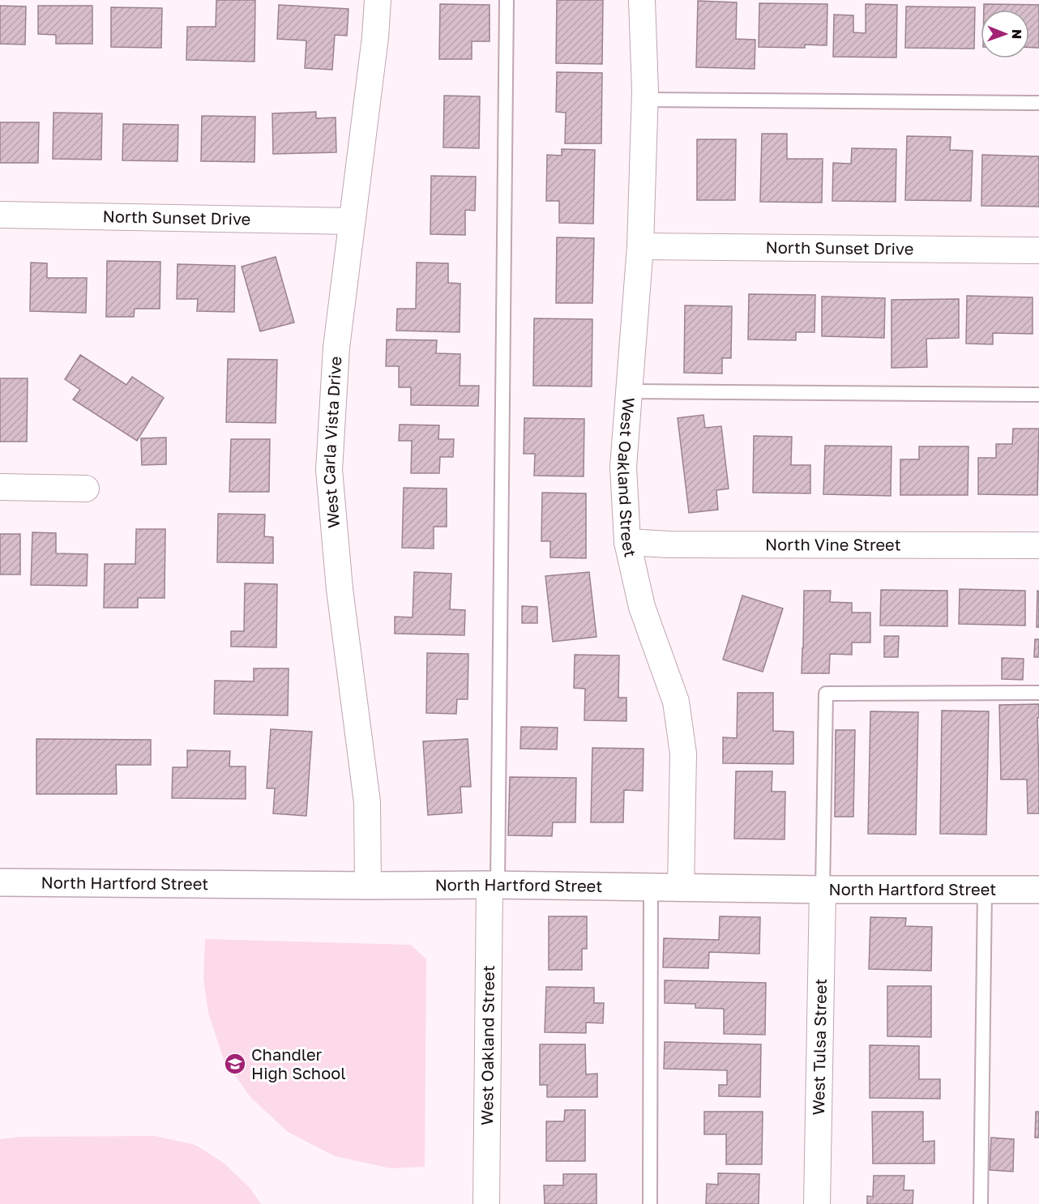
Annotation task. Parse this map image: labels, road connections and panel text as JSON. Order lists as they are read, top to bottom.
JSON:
{
  "streets": {
    "street": [
      "North Sunset Drive",
      "West Carla Vista Drive",
      "West Oakland Street",
      "North Vine Street",
      "North Hartford Street",
      "West Tulsa Street"
    ]
  },
  "crossings": [
    ["North Sunset Drive", "West Carla Vista Drive"],
    ["North Sunset Drive", "West Oakland Street"],
    ["West Carla Vista Drive", "North Hartford Street"],
    ["West Oakland Street", "North Vine Street"],
    ["West Oakland Street", "North Hartford Street"],
    ["North Hartford Street", "West Tulsa Street"]
  ],
  "places": {
    "school or university": ["Chandler High School"]
  },
  "north": "right"
}
